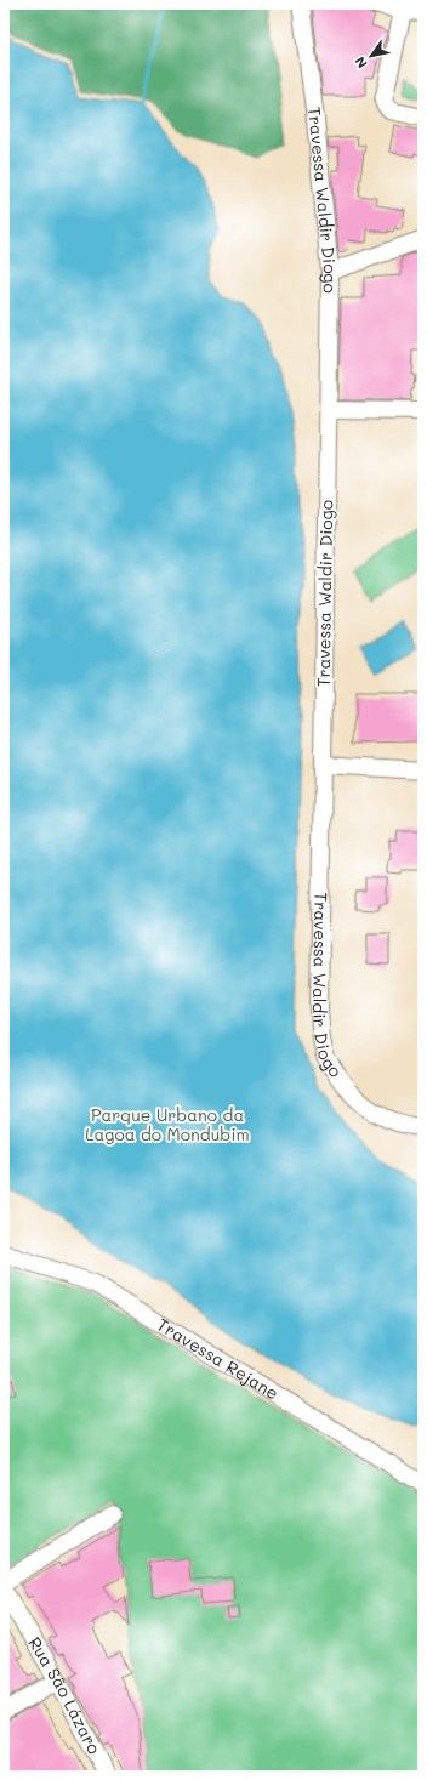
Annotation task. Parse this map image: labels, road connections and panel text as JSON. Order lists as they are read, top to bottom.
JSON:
{
  "streets": {
    "street": ["Travessa Waldir Diogo", "Travessa Rejane", "Rua São Lázaro"]
  },
  "parks": ["Parque Urbano da Lagoa do Mondubim"],
  "north": "bottom left"
}
